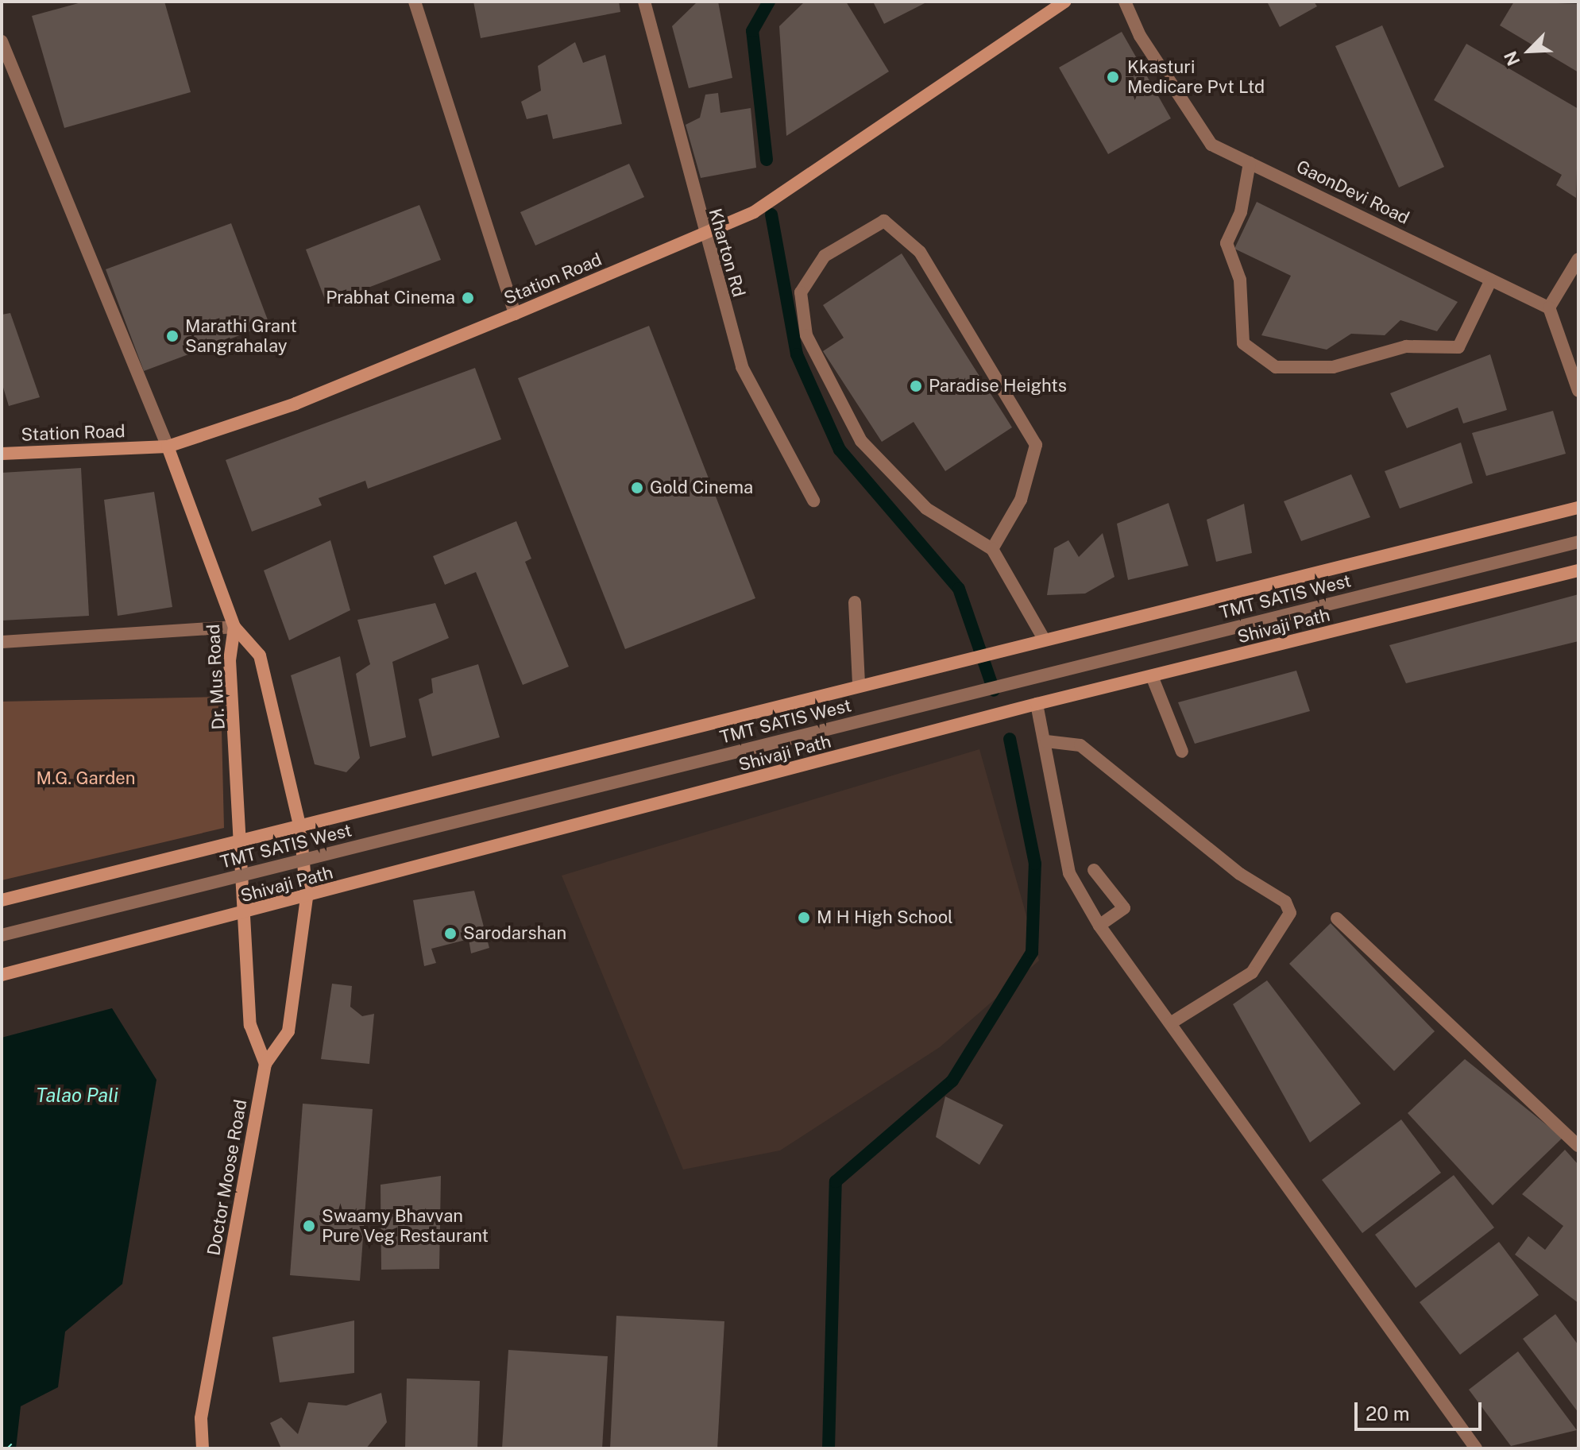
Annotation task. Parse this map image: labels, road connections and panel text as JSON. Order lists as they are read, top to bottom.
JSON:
{
  "streets": {
    "main road": [
      "Station Road",
      "Shivaji Path",
      "Dr. Mus Road",
      "Doctor Moose Road"
    ],
    "street": ["GaonDevi Road", "Kharton Rd", "TMT SATIS West"]
  },
  "crossings": [
    ["Kharton Rd", "Station Road"],
    ["Station Road", "Dr. Mus Road"],
    ["Shivaji Path", "Dr. Mus Road"]
  ],
  "water": ["Talao Pali"],
  "parks": ["M.G. Garden"],
  "places": [
    "Kkasturi Medicare Pvt Ltd",
    "Prabhat Cinema",
    "Marathi Grant Sangrahalay",
    "Paradise Heights",
    "Gold Cinema",
    "M H High School",
    "Sarodarshan",
    "Swaamy Bhavvan Pure Veg Restaurant"
  ],
  "scale_bar": "20 m",
  "north": "bottom left"
}
